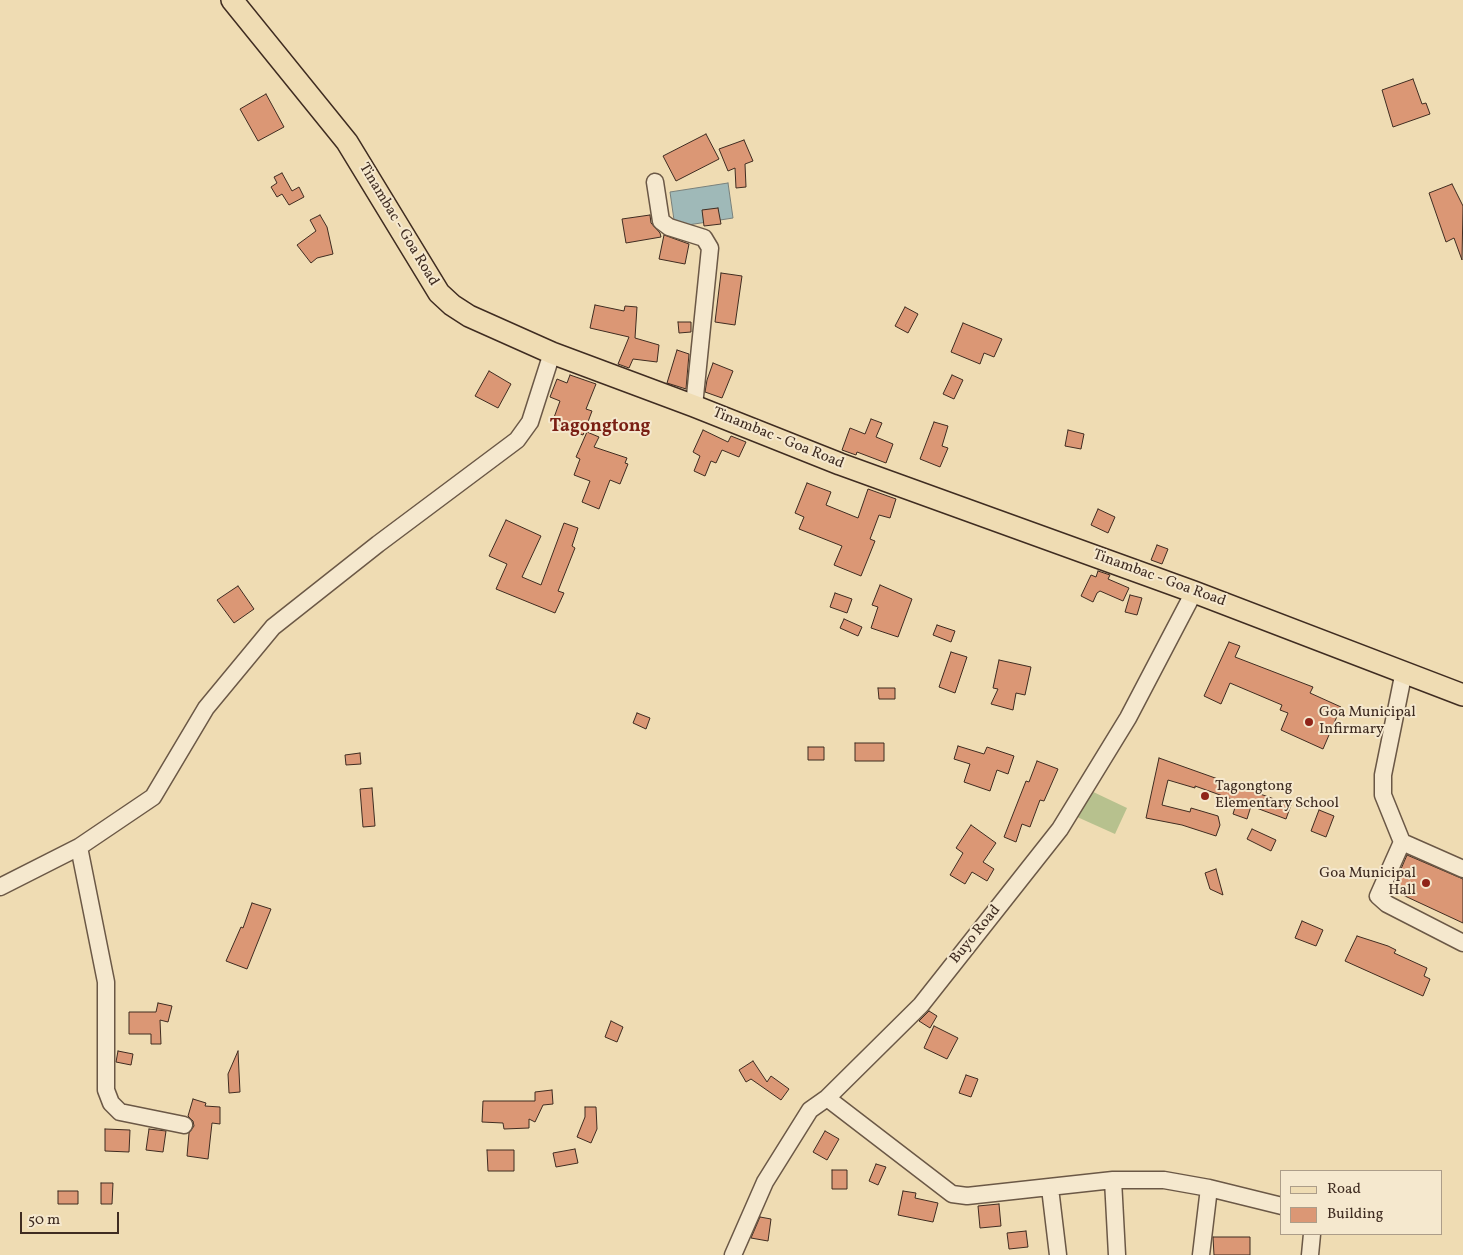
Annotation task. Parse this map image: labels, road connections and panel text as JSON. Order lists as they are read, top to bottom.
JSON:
{
  "streets": {
    "main road": ["Tinambac - Goa Road"],
    "street": ["Buyo Road"]
  },
  "crossings": [
    ["Tinambac - Goa Road", "Buyo Road"]
  ],
  "districts": ["Tagongtong"],
  "places": ["Goa Municipal Infirmary", "Tagongtong Elementary School", "Goa Municipal Hall"],
  "legend": ["Road", "Building"],
  "scale_bar": "50 m"
}
